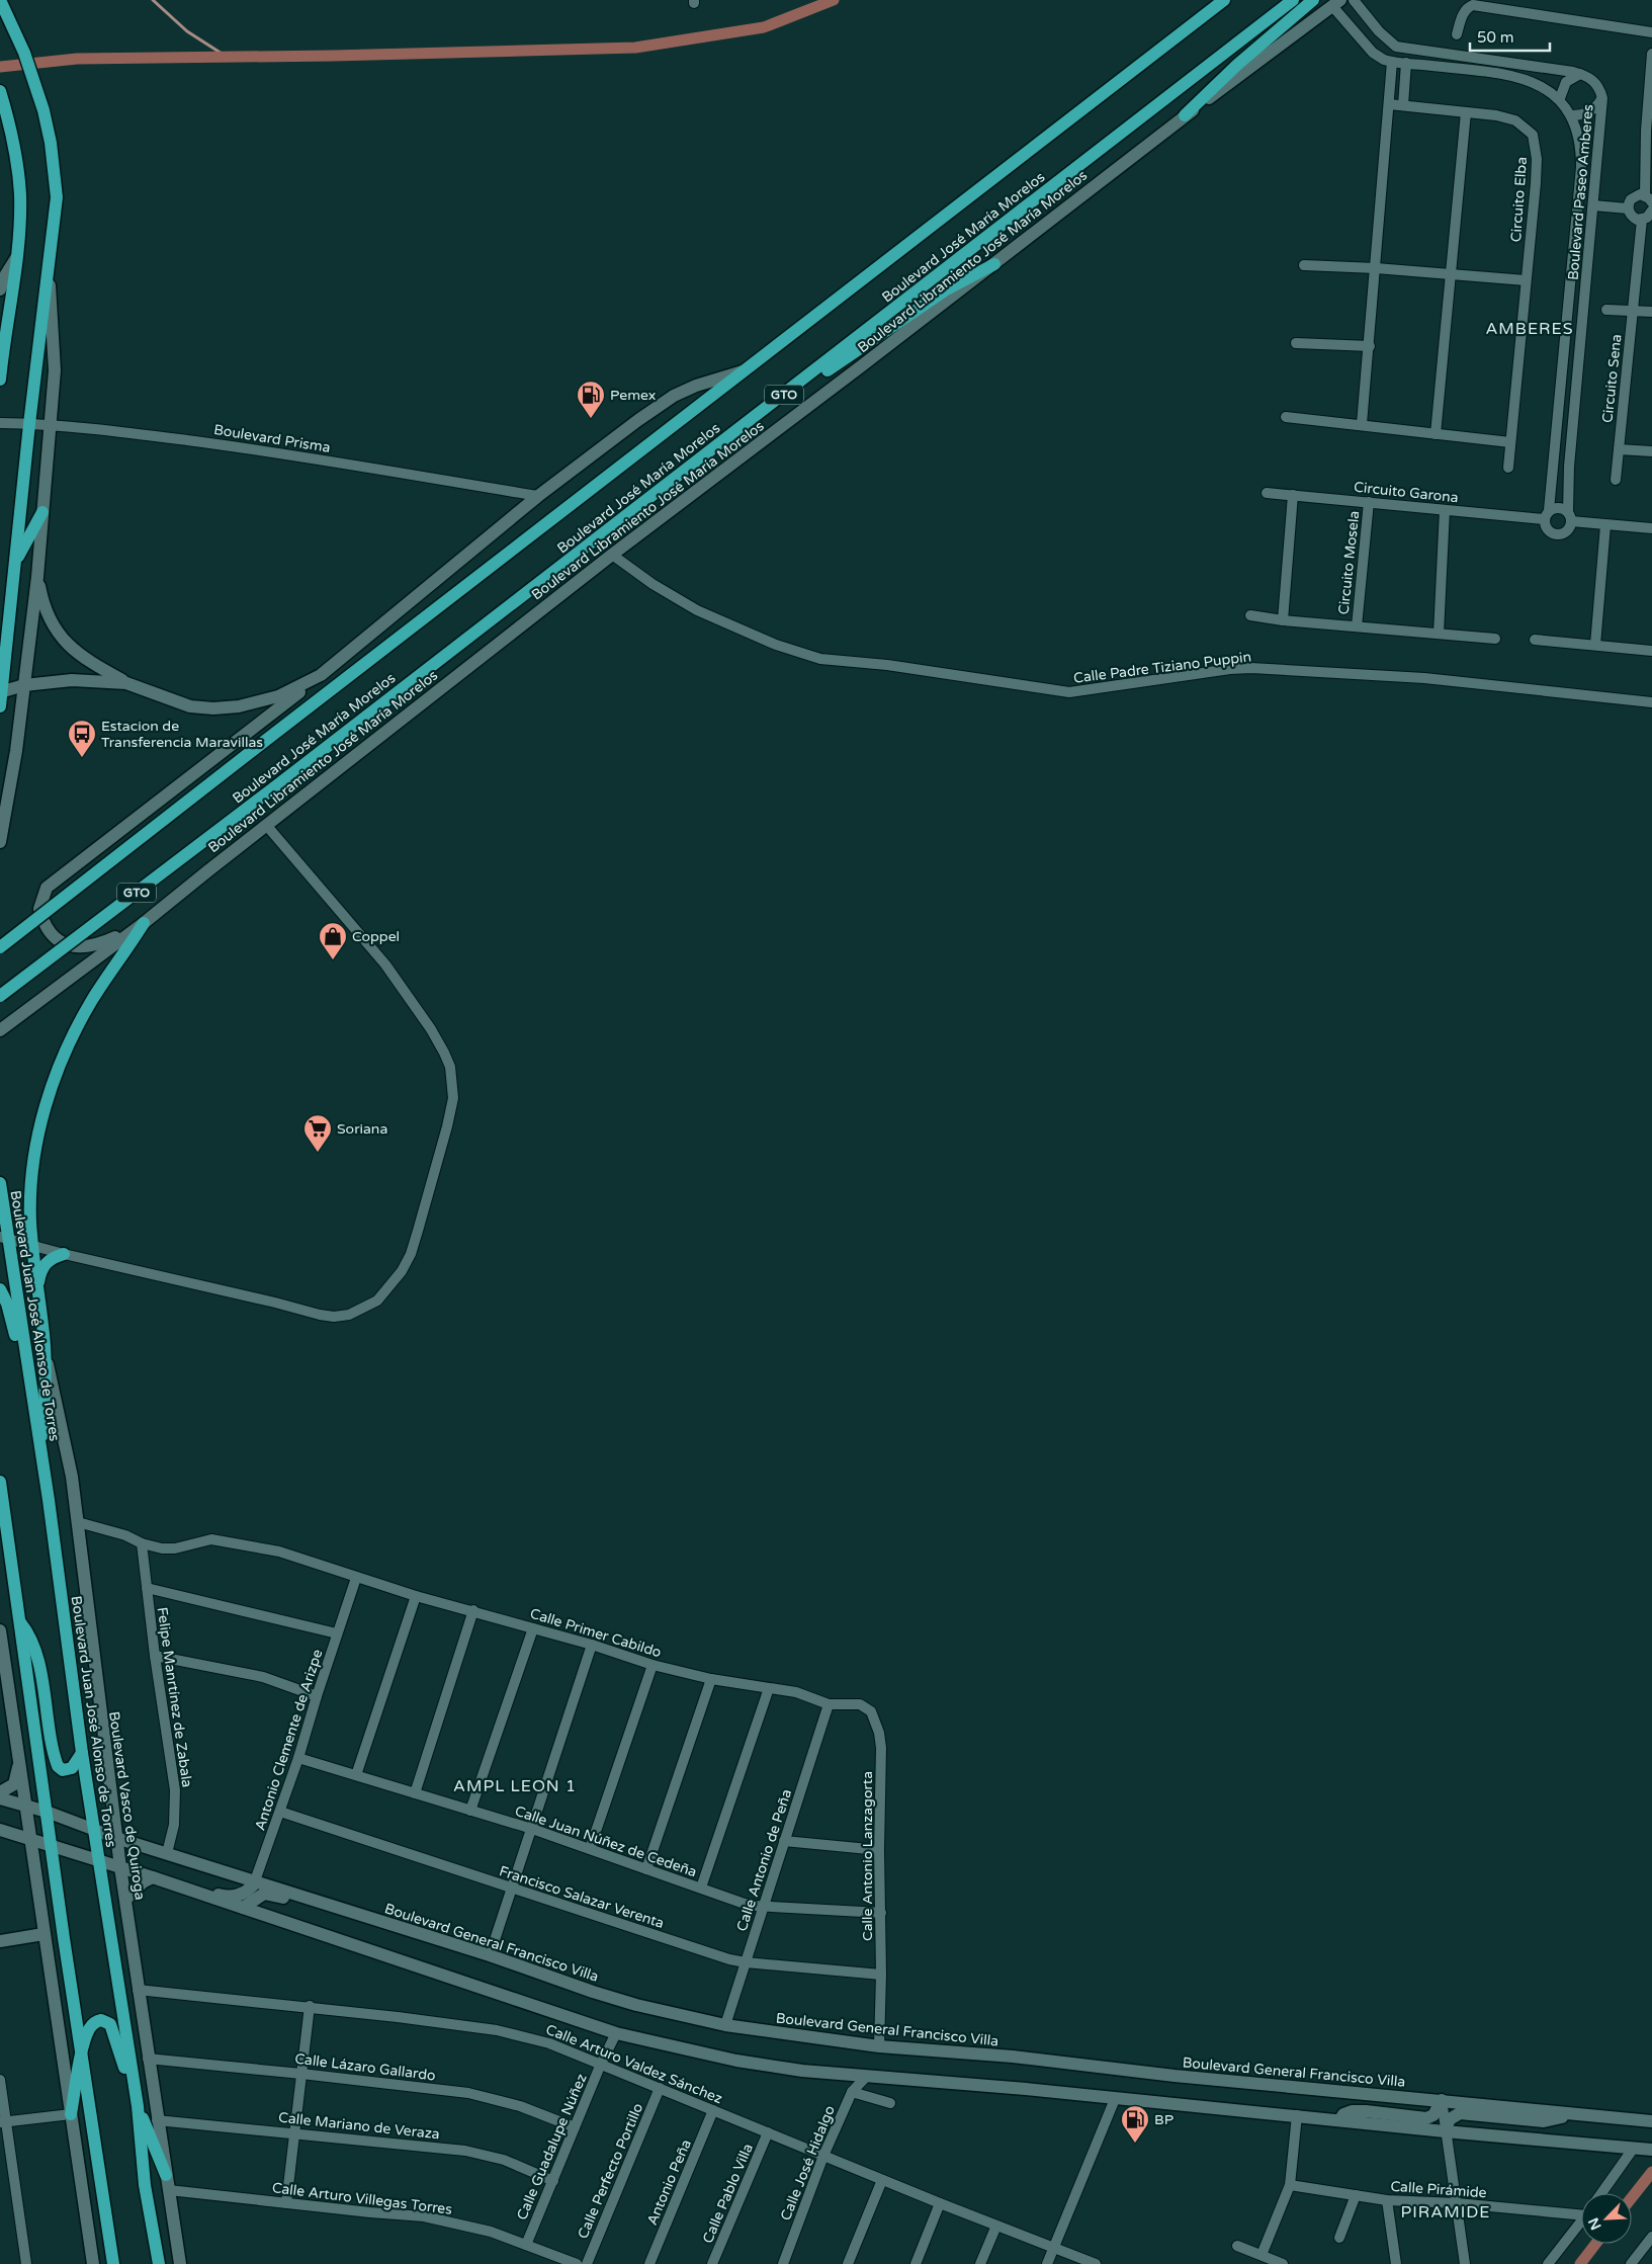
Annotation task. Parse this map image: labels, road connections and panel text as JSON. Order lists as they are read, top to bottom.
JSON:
{
  "streets": {
    "main road": ["Boulevard José María Morelos", "GTO", "Boulevard Juan José Alonso de Torres"],
    "street": [
      "Boulevard Paseo Amberes",
      "Circuito Elba",
      "Boulevard Libramiento José María Morelos",
      "Circuito Sena",
      "Boulevard Prisma",
      "Circuito Garona",
      "Circuito Mosela",
      "Calle Padre Tiziano Puppin",
      "Calle Primer Cabildo",
      "Felipe Manrtínez de Zabala",
      "Antonio Clemente de Arizpe",
      "Boulevard Vasco de Quiroga",
      "Calle Juan Núñez de Cedeña",
      "Calle Antonio Lanzagorta",
      "Calle Antonio de Peña",
      "Francisco Salazar Verenta",
      "Boulevard General Francisco Villa",
      "Calle Arturo Valdez Sánchez",
      "Calle Lázaro Gallardo",
      "Calle Mariano de Veraza",
      "Calle Guadalupe Núñez",
      "Calle José Hidalgo",
      "Calle Perfecto Portillo",
      "Antonio Peña",
      "Calle Pirámide",
      "Calle Pablo Villa",
      "Calle Arturo Villegas Torres"
    ]
  },
  "crossings": [
    ["Boulevard Paseo Amberes", "Boulevard Libramiento José María Morelos"],
    ["Boulevard Paseo Amberes", "Circuito Garona"],
    ["Boulevard Libramiento José María Morelos", "Calle Padre Tiziano Puppin"],
    ["Circuito Garona", "Circuito Mosela"],
    ["Boulevard Juan José Alonso de Torres", "Boulevard General Francisco Villa"],
    ["Calle Primer Cabildo", "Felipe Manrtínez de Zabala"],
    ["Calle Primer Cabildo", "Antonio Clemente de Arizpe"],
    ["Calle Primer Cabildo", "Boulevard Vasco de Quiroga"],
    ["Calle Primer Cabildo", "Calle Antonio Lanzagorta"],
    ["Calle Primer Cabildo", "Calle Antonio de Peña"],
    ["Felipe Manrtínez de Zabala", "Boulevard General Francisco Villa"],
    ["Antonio Clemente de Arizpe", "Calle Juan Núñez de Cedeña"],
    ["Antonio Clemente de Arizpe", "Francisco Salazar Verenta"],
    ["Antonio Clemente de Arizpe", "Boulevard General Francisco Villa"],
    ["Boulevard Vasco de Quiroga", "Boulevard General Francisco Villa"],
    ["Boulevard Vasco de Quiroga", "Calle Arturo Valdez Sánchez"],
    ["Boulevard Vasco de Quiroga", "Calle Lázaro Gallardo"],
    ["Boulevard Vasco de Quiroga", "Calle Mariano de Veraza"],
    ["Boulevard Vasco de Quiroga", "Calle Arturo Villegas Torres"],
    ["Calle Juan Núñez de Cedeña", "Calle Antonio Lanzagorta"],
    ["Calle Juan Núñez de Cedeña", "Calle Antonio de Peña"],
    ["Calle Antonio Lanzagorta", "Calle Antonio de Peña"],
    ["Calle Antonio Lanzagorta", "Francisco Salazar Verenta"],
    ["Calle Antonio Lanzagorta", "Boulevard General Francisco Villa"],
    ["Calle Antonio de Peña", "Francisco Salazar Verenta"],
    ["Calle Antonio de Peña", "Boulevard General Francisco Villa"],
    ["Calle Arturo Valdez Sánchez", "Calle Guadalupe Núñez"],
    ["Calle Arturo Valdez Sánchez", "Calle José Hidalgo"],
    ["Calle Arturo Valdez Sánchez", "Calle Perfecto Portillo"],
    ["Calle Arturo Valdez Sánchez", "Antonio Peña"],
    ["Calle Arturo Valdez Sánchez", "Calle Pablo Villa"],
    ["Calle Lázaro Gallardo", "Calle Guadalupe Núñez"],
    ["Calle Mariano de Veraza", "Calle Guadalupe Núñez"],
    ["Calle Guadalupe Núñez", "Calle Arturo Villegas Torres"]
  ],
  "districts": ["AMBERES", "AMPL LEON 1", "PIRAMIDE"],
  "places": {
    "fuel station": ["Pemex", "BP"],
    "bus stop": ["Estacion de Transferencia Maravillas"],
    "shop": ["Coppel"],
    "supermarket": ["Soriana"]
  },
  "scale_bar": "50 m",
  "north": "bottom left"
}
